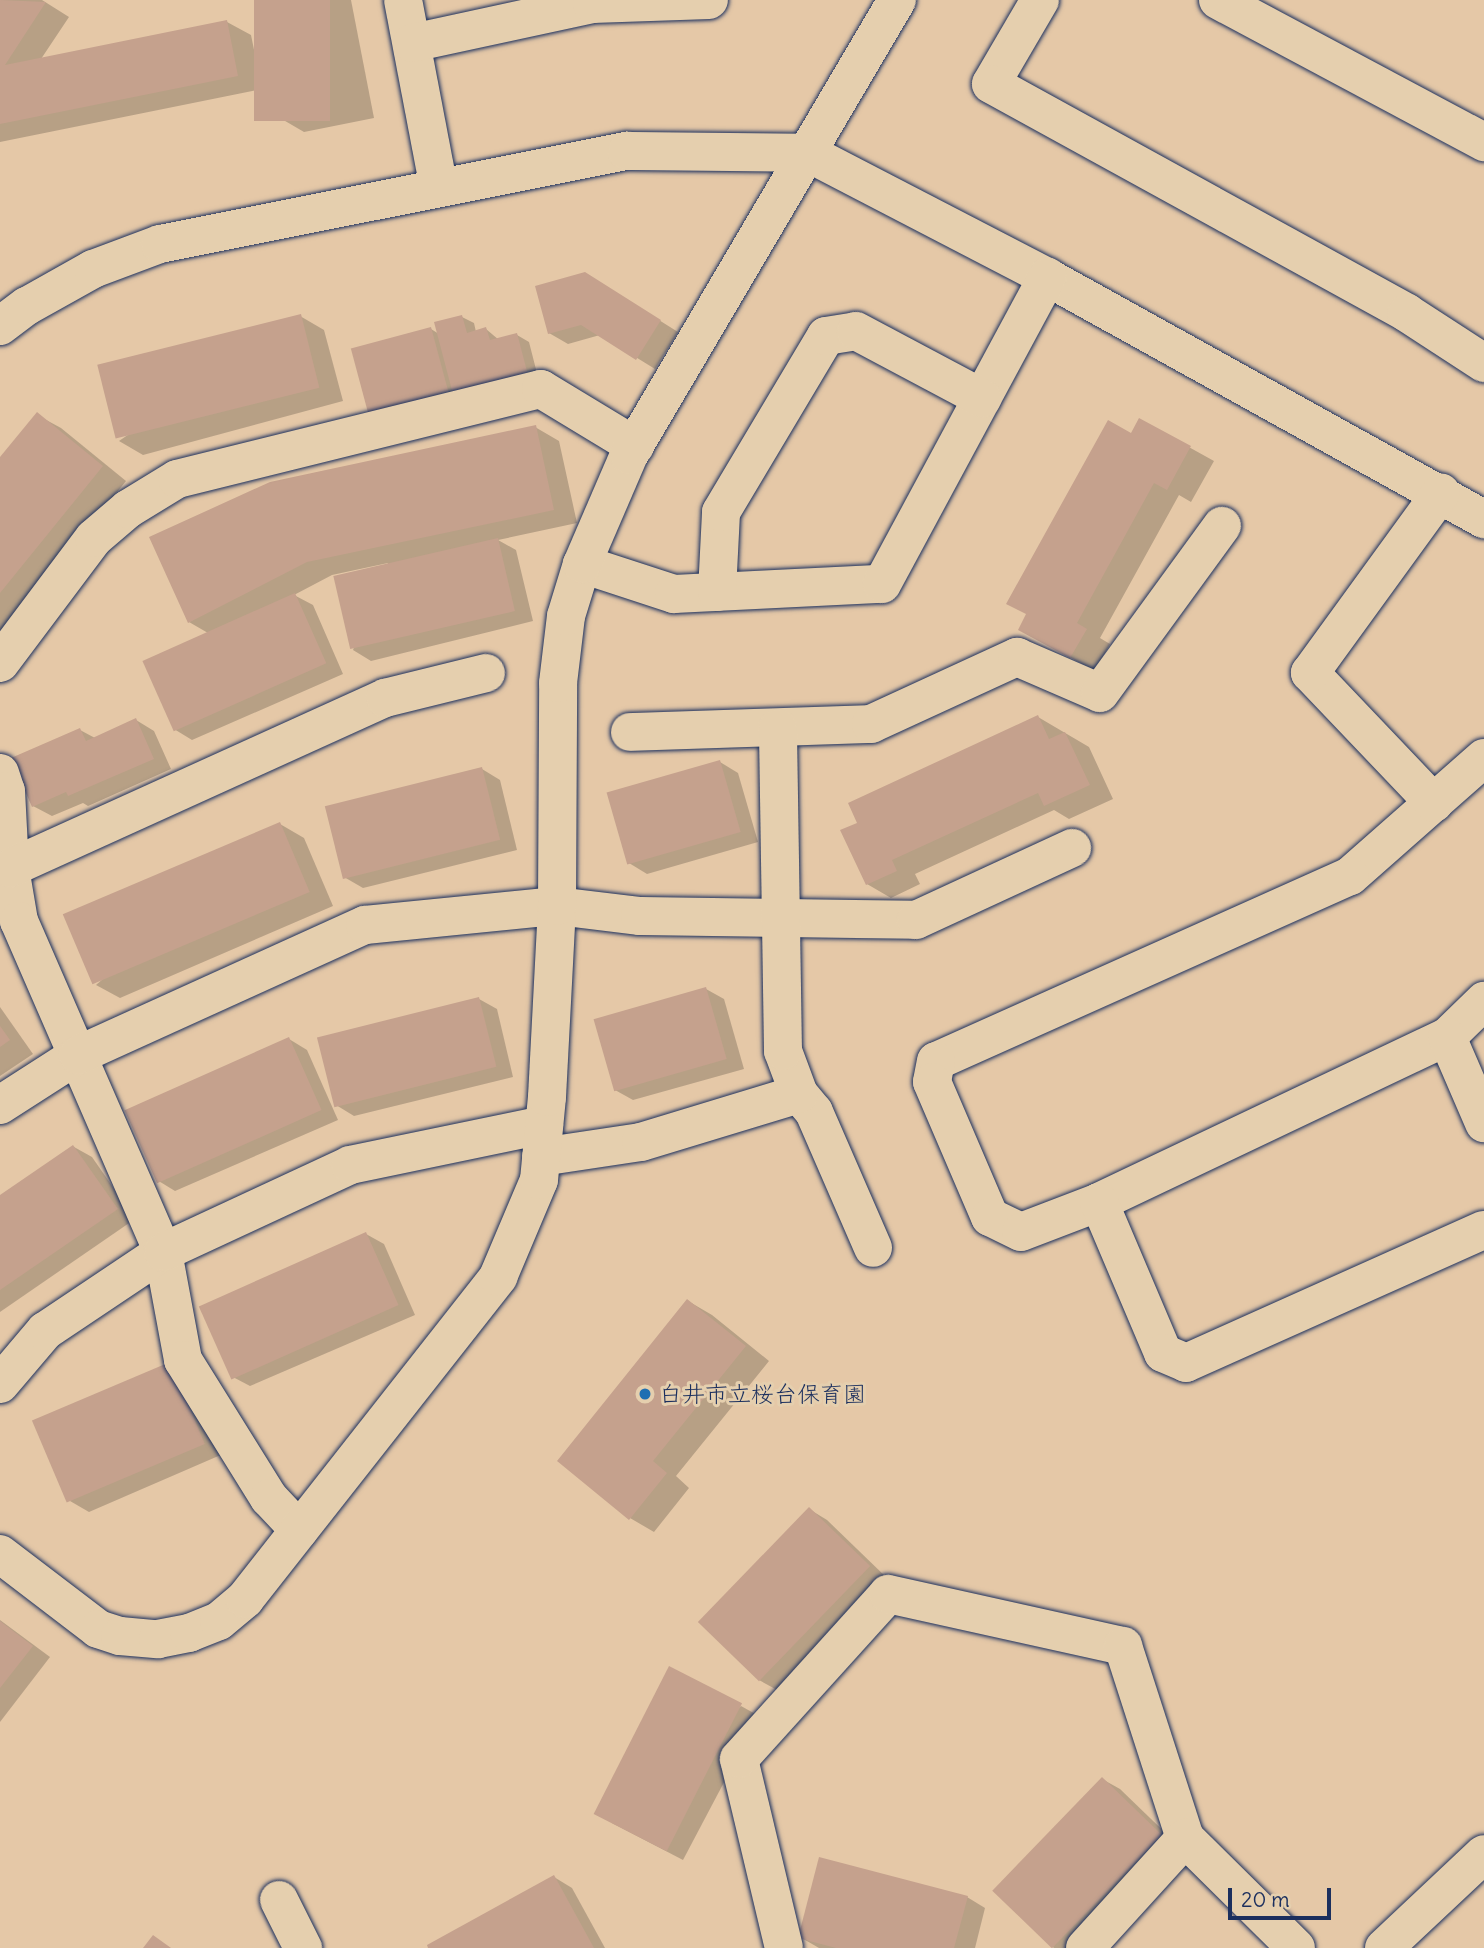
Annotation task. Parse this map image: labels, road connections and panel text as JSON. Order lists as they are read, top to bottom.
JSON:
{
  "places": ["白井市立桜台保育園"],
  "scale_bar": "20 m"
}
